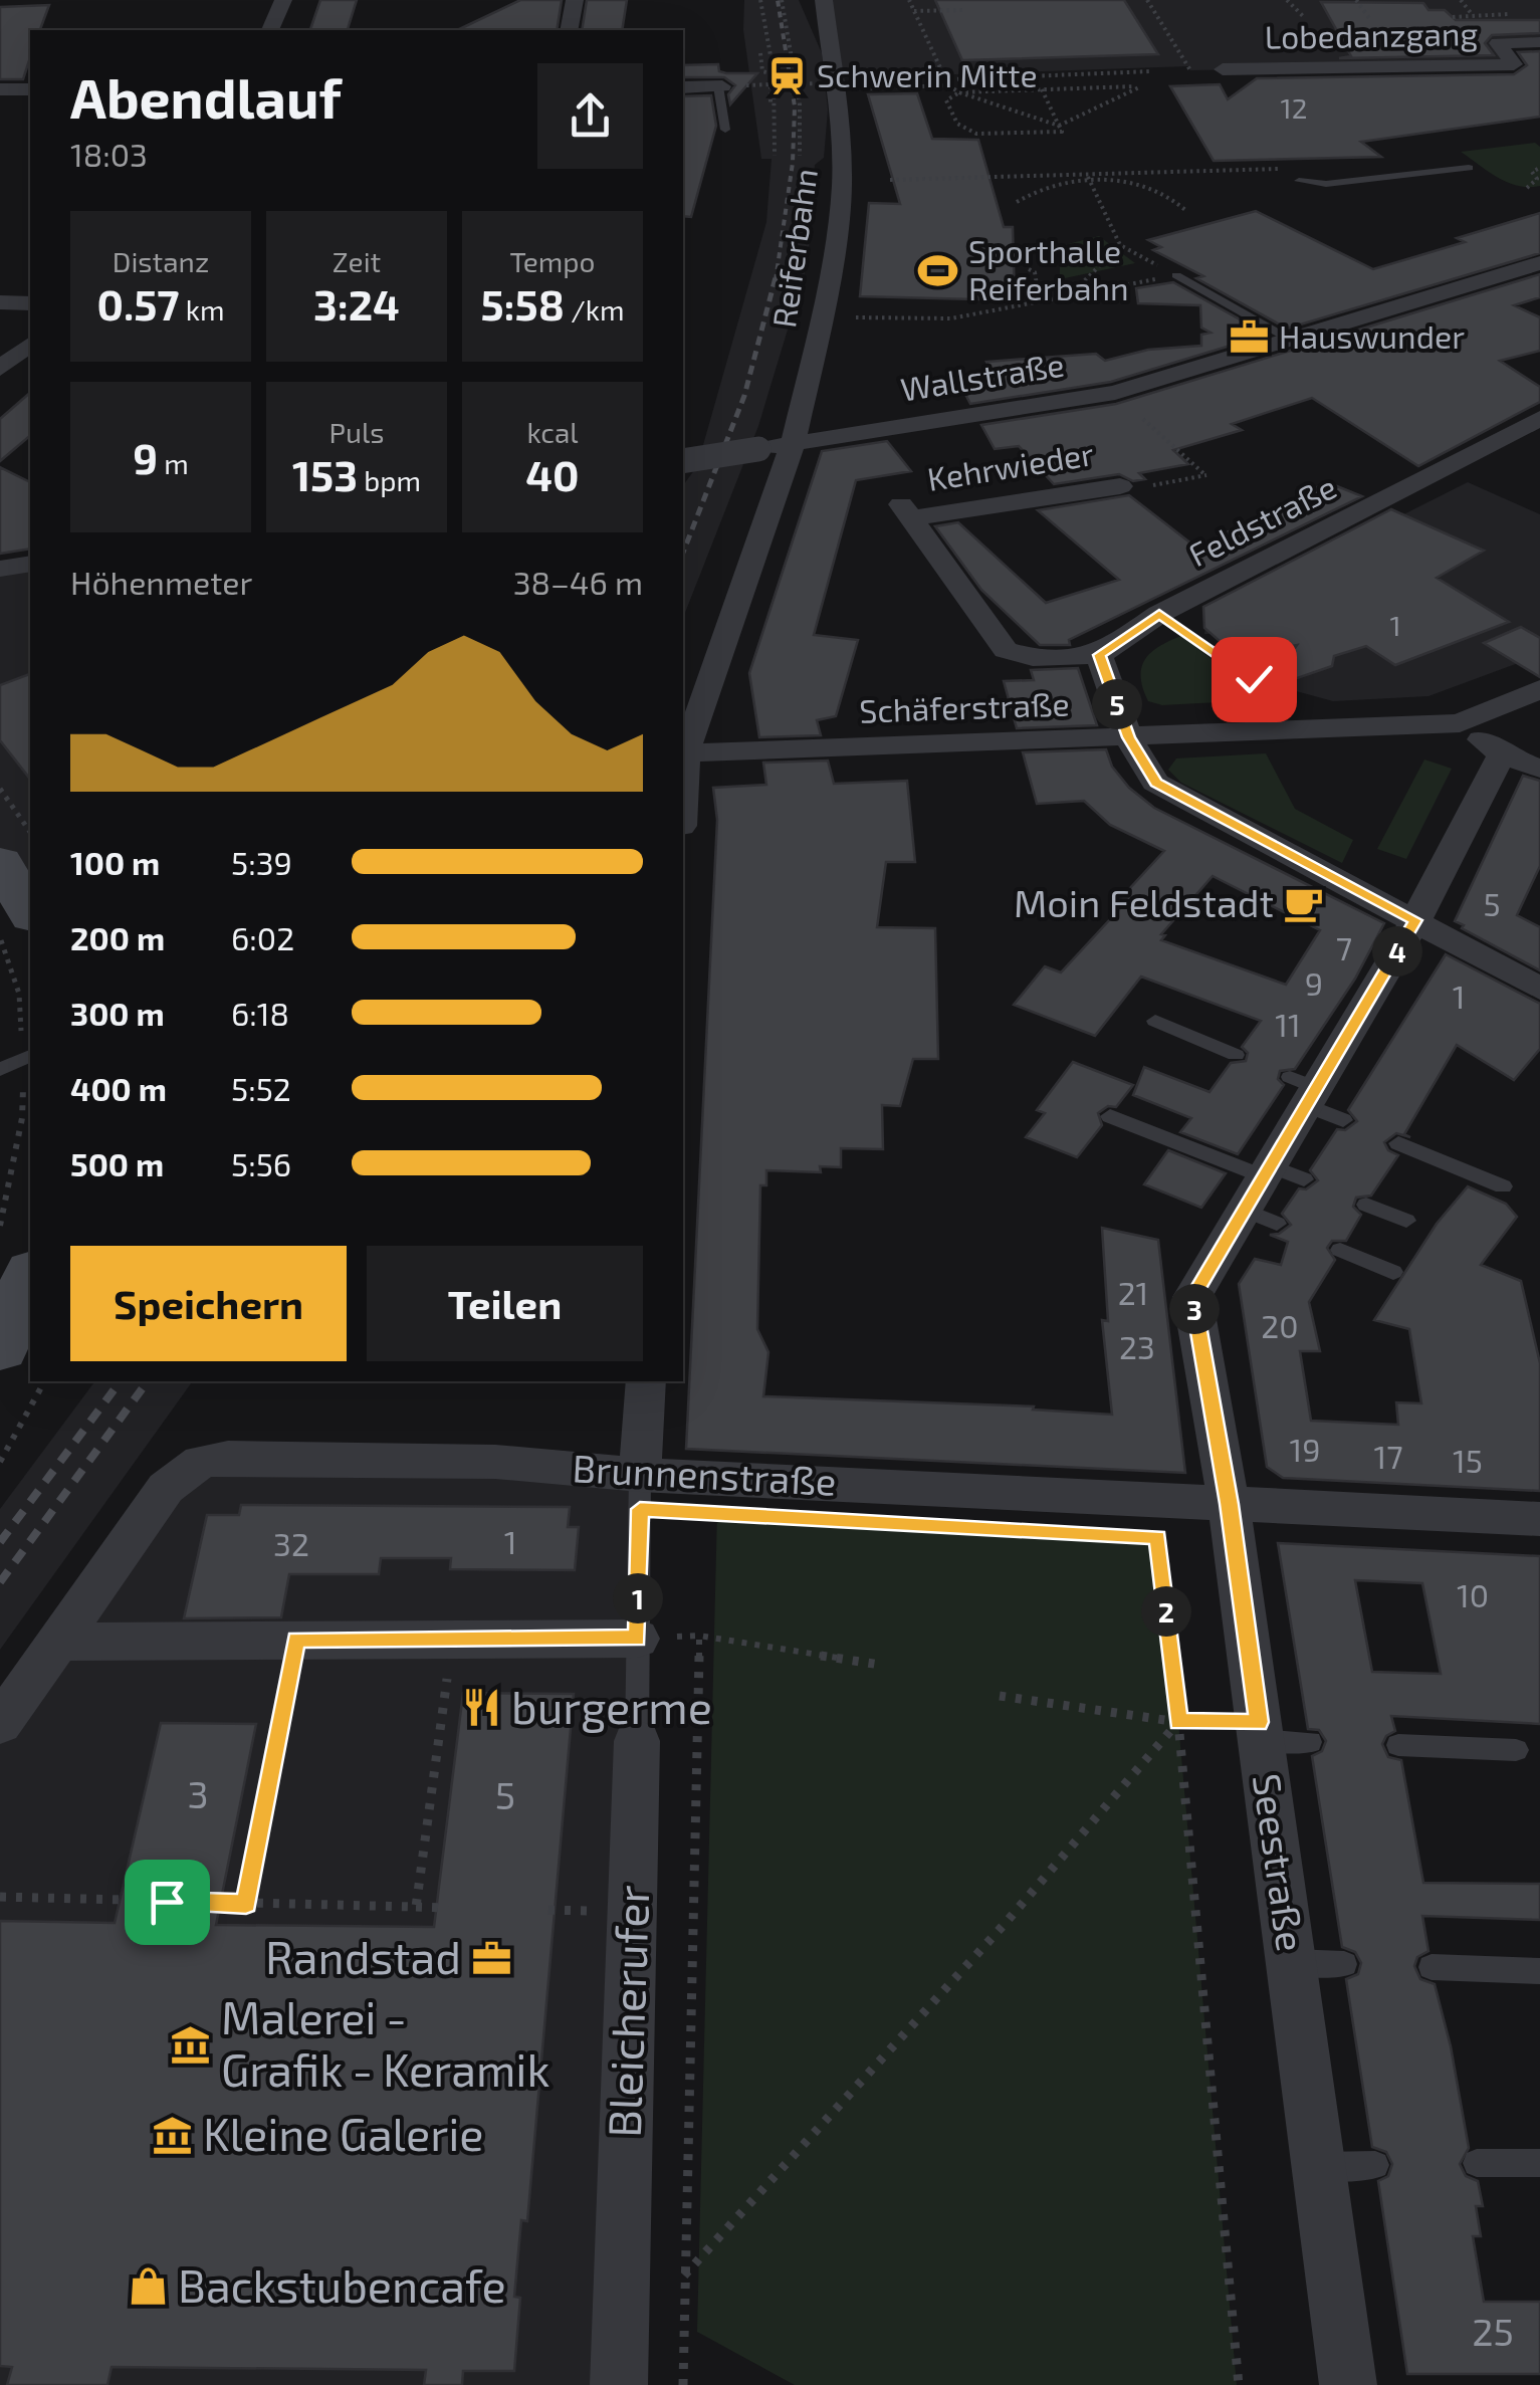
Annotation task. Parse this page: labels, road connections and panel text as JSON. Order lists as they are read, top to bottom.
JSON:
{
  "streets": {
    "street": [
      "Lobedanzgang",
      "Reiferbahn",
      "Wallstraße",
      "Kehrwieder",
      "Feldstraße",
      "Schäferstraße",
      "Brunnenstraße",
      "Seestraße",
      "Bleicherufer"
    ]
  },
  "crossings": [
    ["Reiferbahn", "Wallstraße"],
    ["Reiferbahn", "Schäferstraße"],
    ["Kehrwieder", "Feldstraße"],
    ["Brunnenstraße", "Seestraße"],
    ["Brunnenstraße", "Bleicherufer"]
  ],
  "places": {
    "station": ["Schwerin Mitte"],
    "sports": ["Sporthalle Reiferbahn"],
    "office": ["Hauswunder", "Randstad"],
    "cafe": ["Moin Feldstadt"],
    "restaurant": ["burgerme"],
    "museum": ["Malerei - Grafik - Keramik", "Kleine Galerie"],
    "shop": ["Backstubencafe"]
  },
  "house_numbers": [
    "12",
    "1",
    "5",
    "7",
    "9",
    "1",
    "11",
    "21",
    "20",
    "23",
    "19",
    "17",
    "15",
    "1",
    "32",
    "10",
    "3",
    "5",
    "25"
  ],
  "page": {
    "heading": ["Abendlauf", "18:03"],
    "stats": [
      ["Distanz", "0.57 km"],
      ["Zeit", "3:24"],
      ["Tempo", "5:58 /km"],
      ["9 m"],
      ["Puls", "153 bpm"],
      ["kcal", "40"]
    ],
    "chart": ["Höhenmeter", "38–46 m"],
    "pins": [
      "5",
      "4",
      "3",
      "1",
      "2"
    ],
    "list": [
      {
        "name": "100 m",
        "note": "5:39"
      },
      {
        "name": "200 m",
        "note": "6:02"
      },
      {
        "name": "300 m",
        "note": "6:18"
      },
      {
        "name": "400 m",
        "note": "5:52"
      },
      {
        "name": "500 m",
        "note": "5:56"
      }
    ],
    "buttons": ["Speichern", "Teilen"]
  }
}
